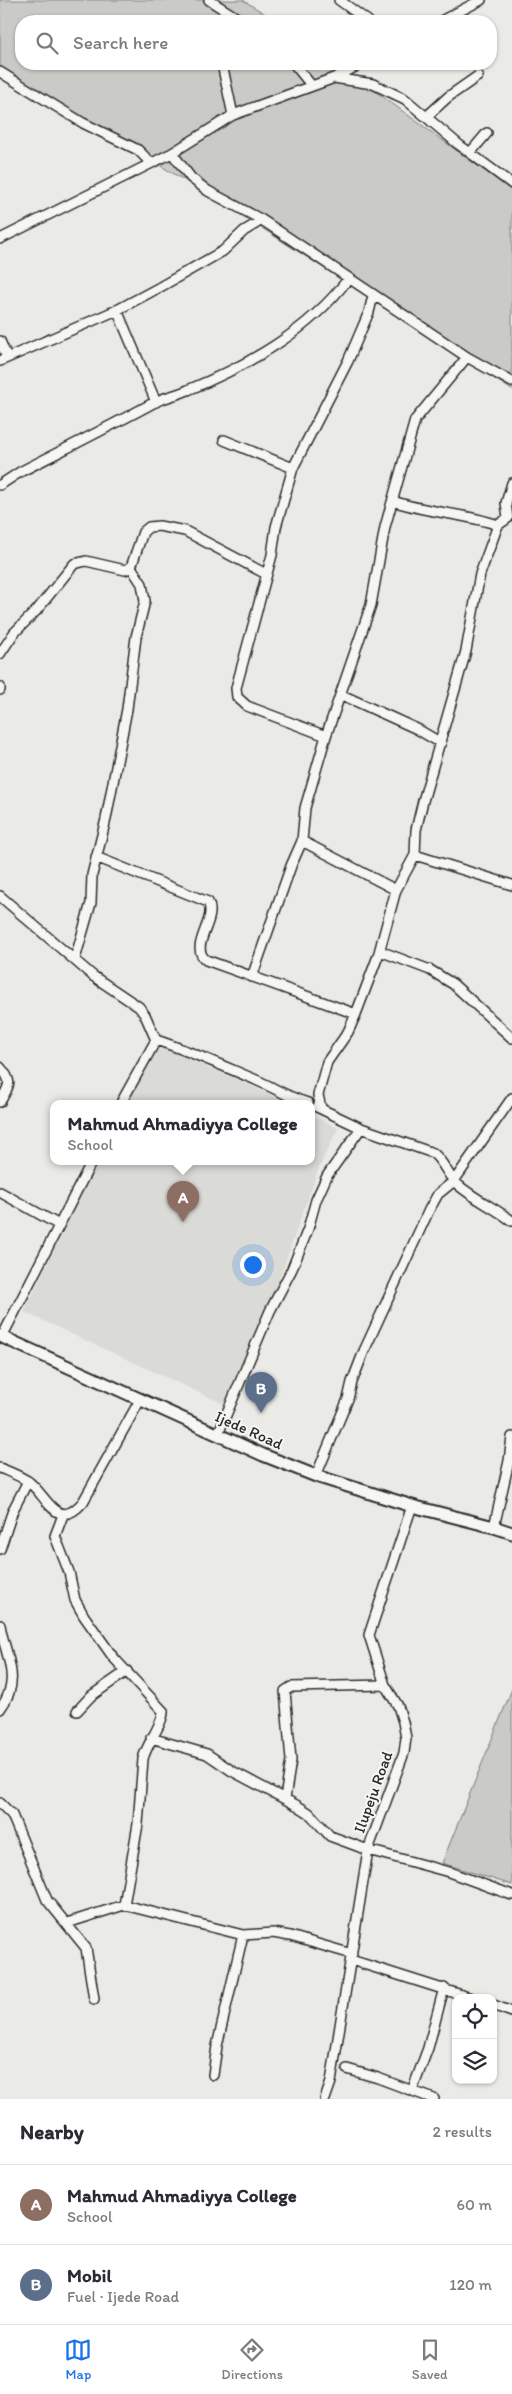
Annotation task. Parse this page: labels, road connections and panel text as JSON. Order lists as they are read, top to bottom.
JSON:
{
  "streets": {
    "main road": ["Ijede Road"],
    "street": ["Ilupeju Road"]
  },
  "crossings": [
    ["Ijede Road", "Ilupeju Road"]
  ],
  "page": {
    "search": "Search here",
    "popup": ["Mahmud Ahmadiyya College", "School"],
    "pins": ["A", "B"],
    "heading": ["Nearby", "2 results"],
    "list": [
      {
        "mark": "A",
        "name": "Mahmud Ahmadiyya College",
        "note": "School",
        "value": "60 m"
      },
      {
        "mark": "B",
        "name": "Mobil",
        "note": "Fuel · Ijede Road",
        "value": "120 m"
      }
    ],
    "nav": ["Map", "Directions", "Saved"]
  }
}
